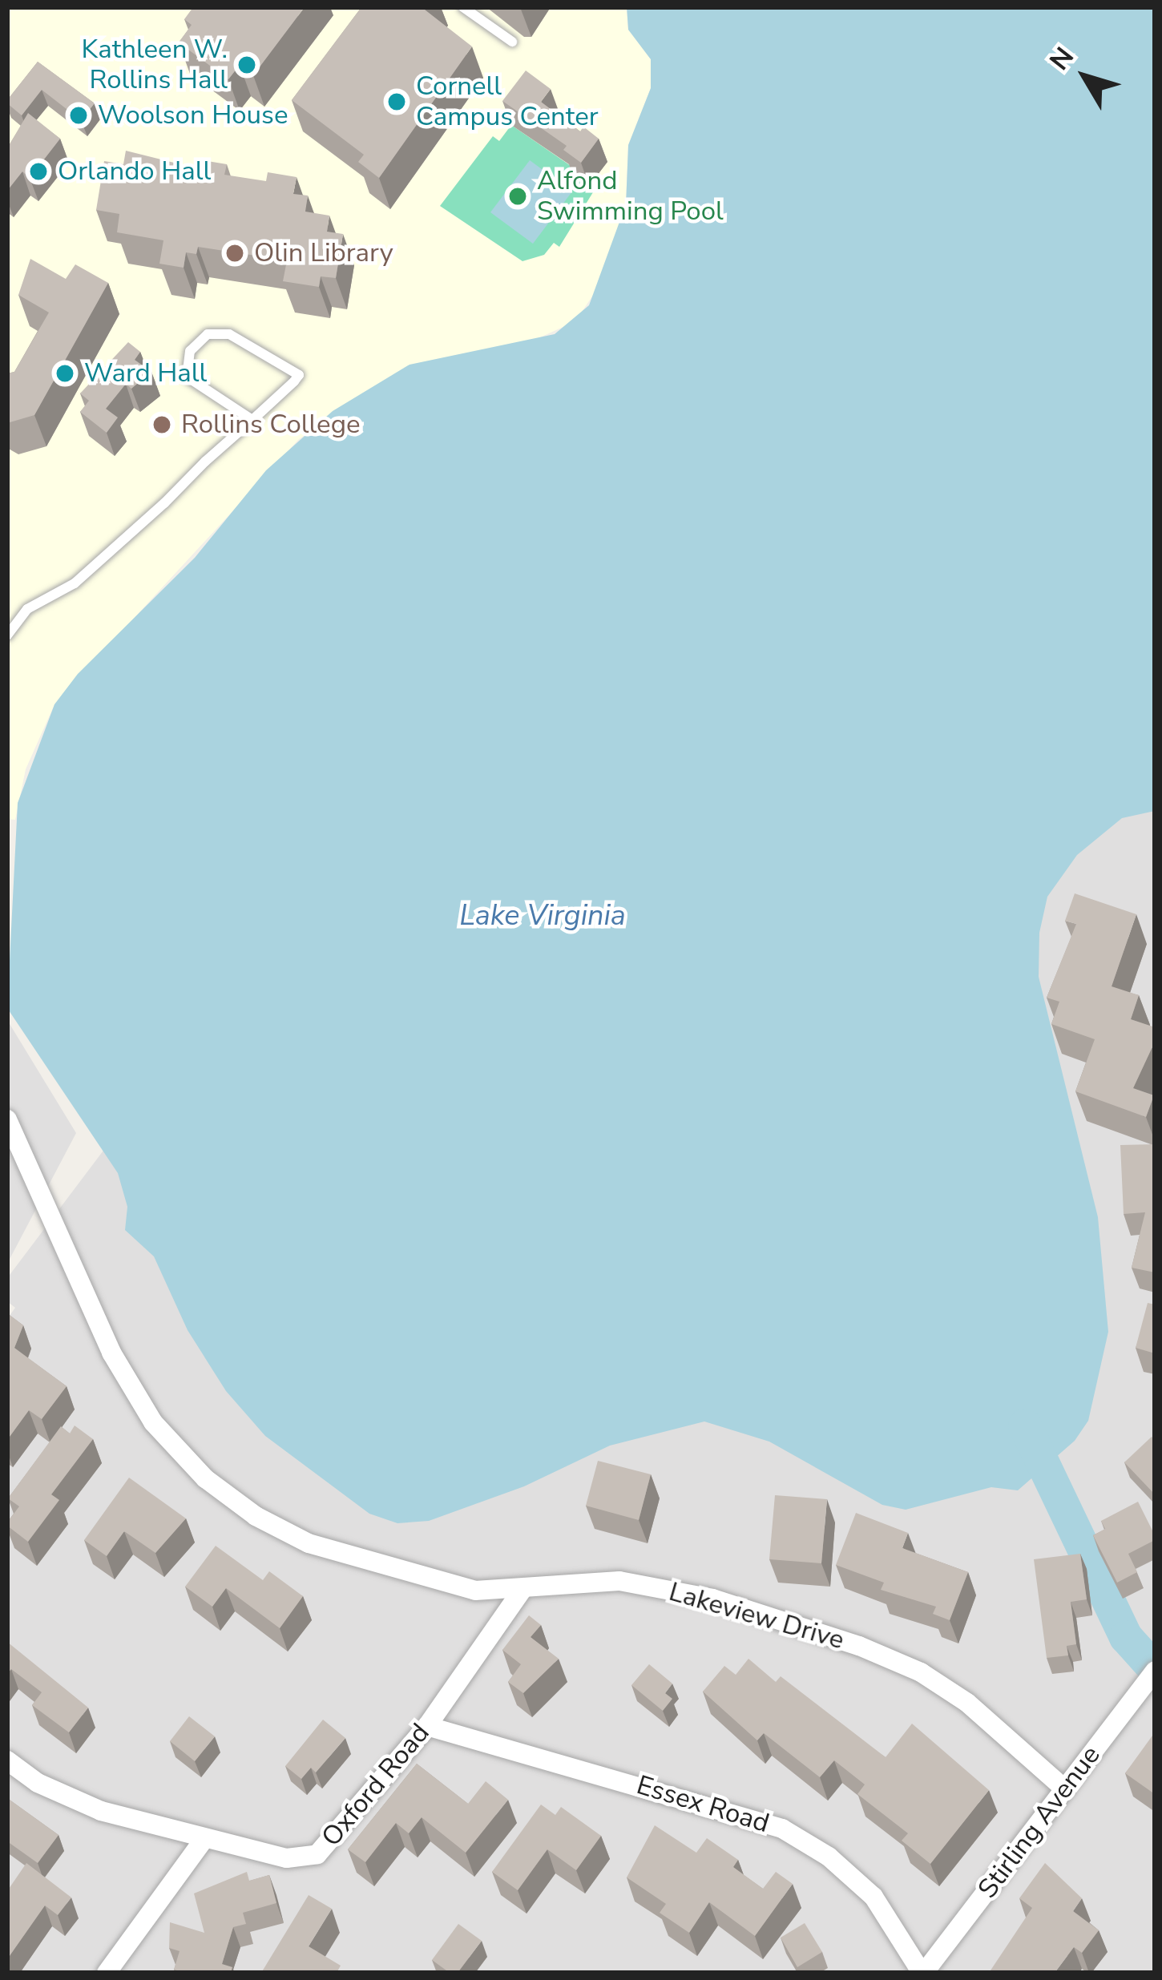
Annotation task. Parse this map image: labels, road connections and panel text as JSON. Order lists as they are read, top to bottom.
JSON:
{
  "streets": {
    "street": [
      "Lakeview Drive",
      "Oxford Road",
      "Essex Road",
      "Stirling Avenue"
    ]
  },
  "crossings": [
    ["Lakeview Drive", "Oxford Road"],
    ["Lakeview Drive", "Stirling Avenue"],
    ["Oxford Road", "Essex Road"],
    ["Essex Road", "Stirling Avenue"]
  ],
  "water": ["Lake Virginia"],
  "places": [
    "Kathleen W. Rollins Hall",
    "Cornell Campus Center",
    "Woolson House",
    "Orlando Hall",
    "Alfond Swimming Pool",
    "Olin Library",
    "Ward Hall",
    "Rollins College"
  ],
  "north": "top left"
}
